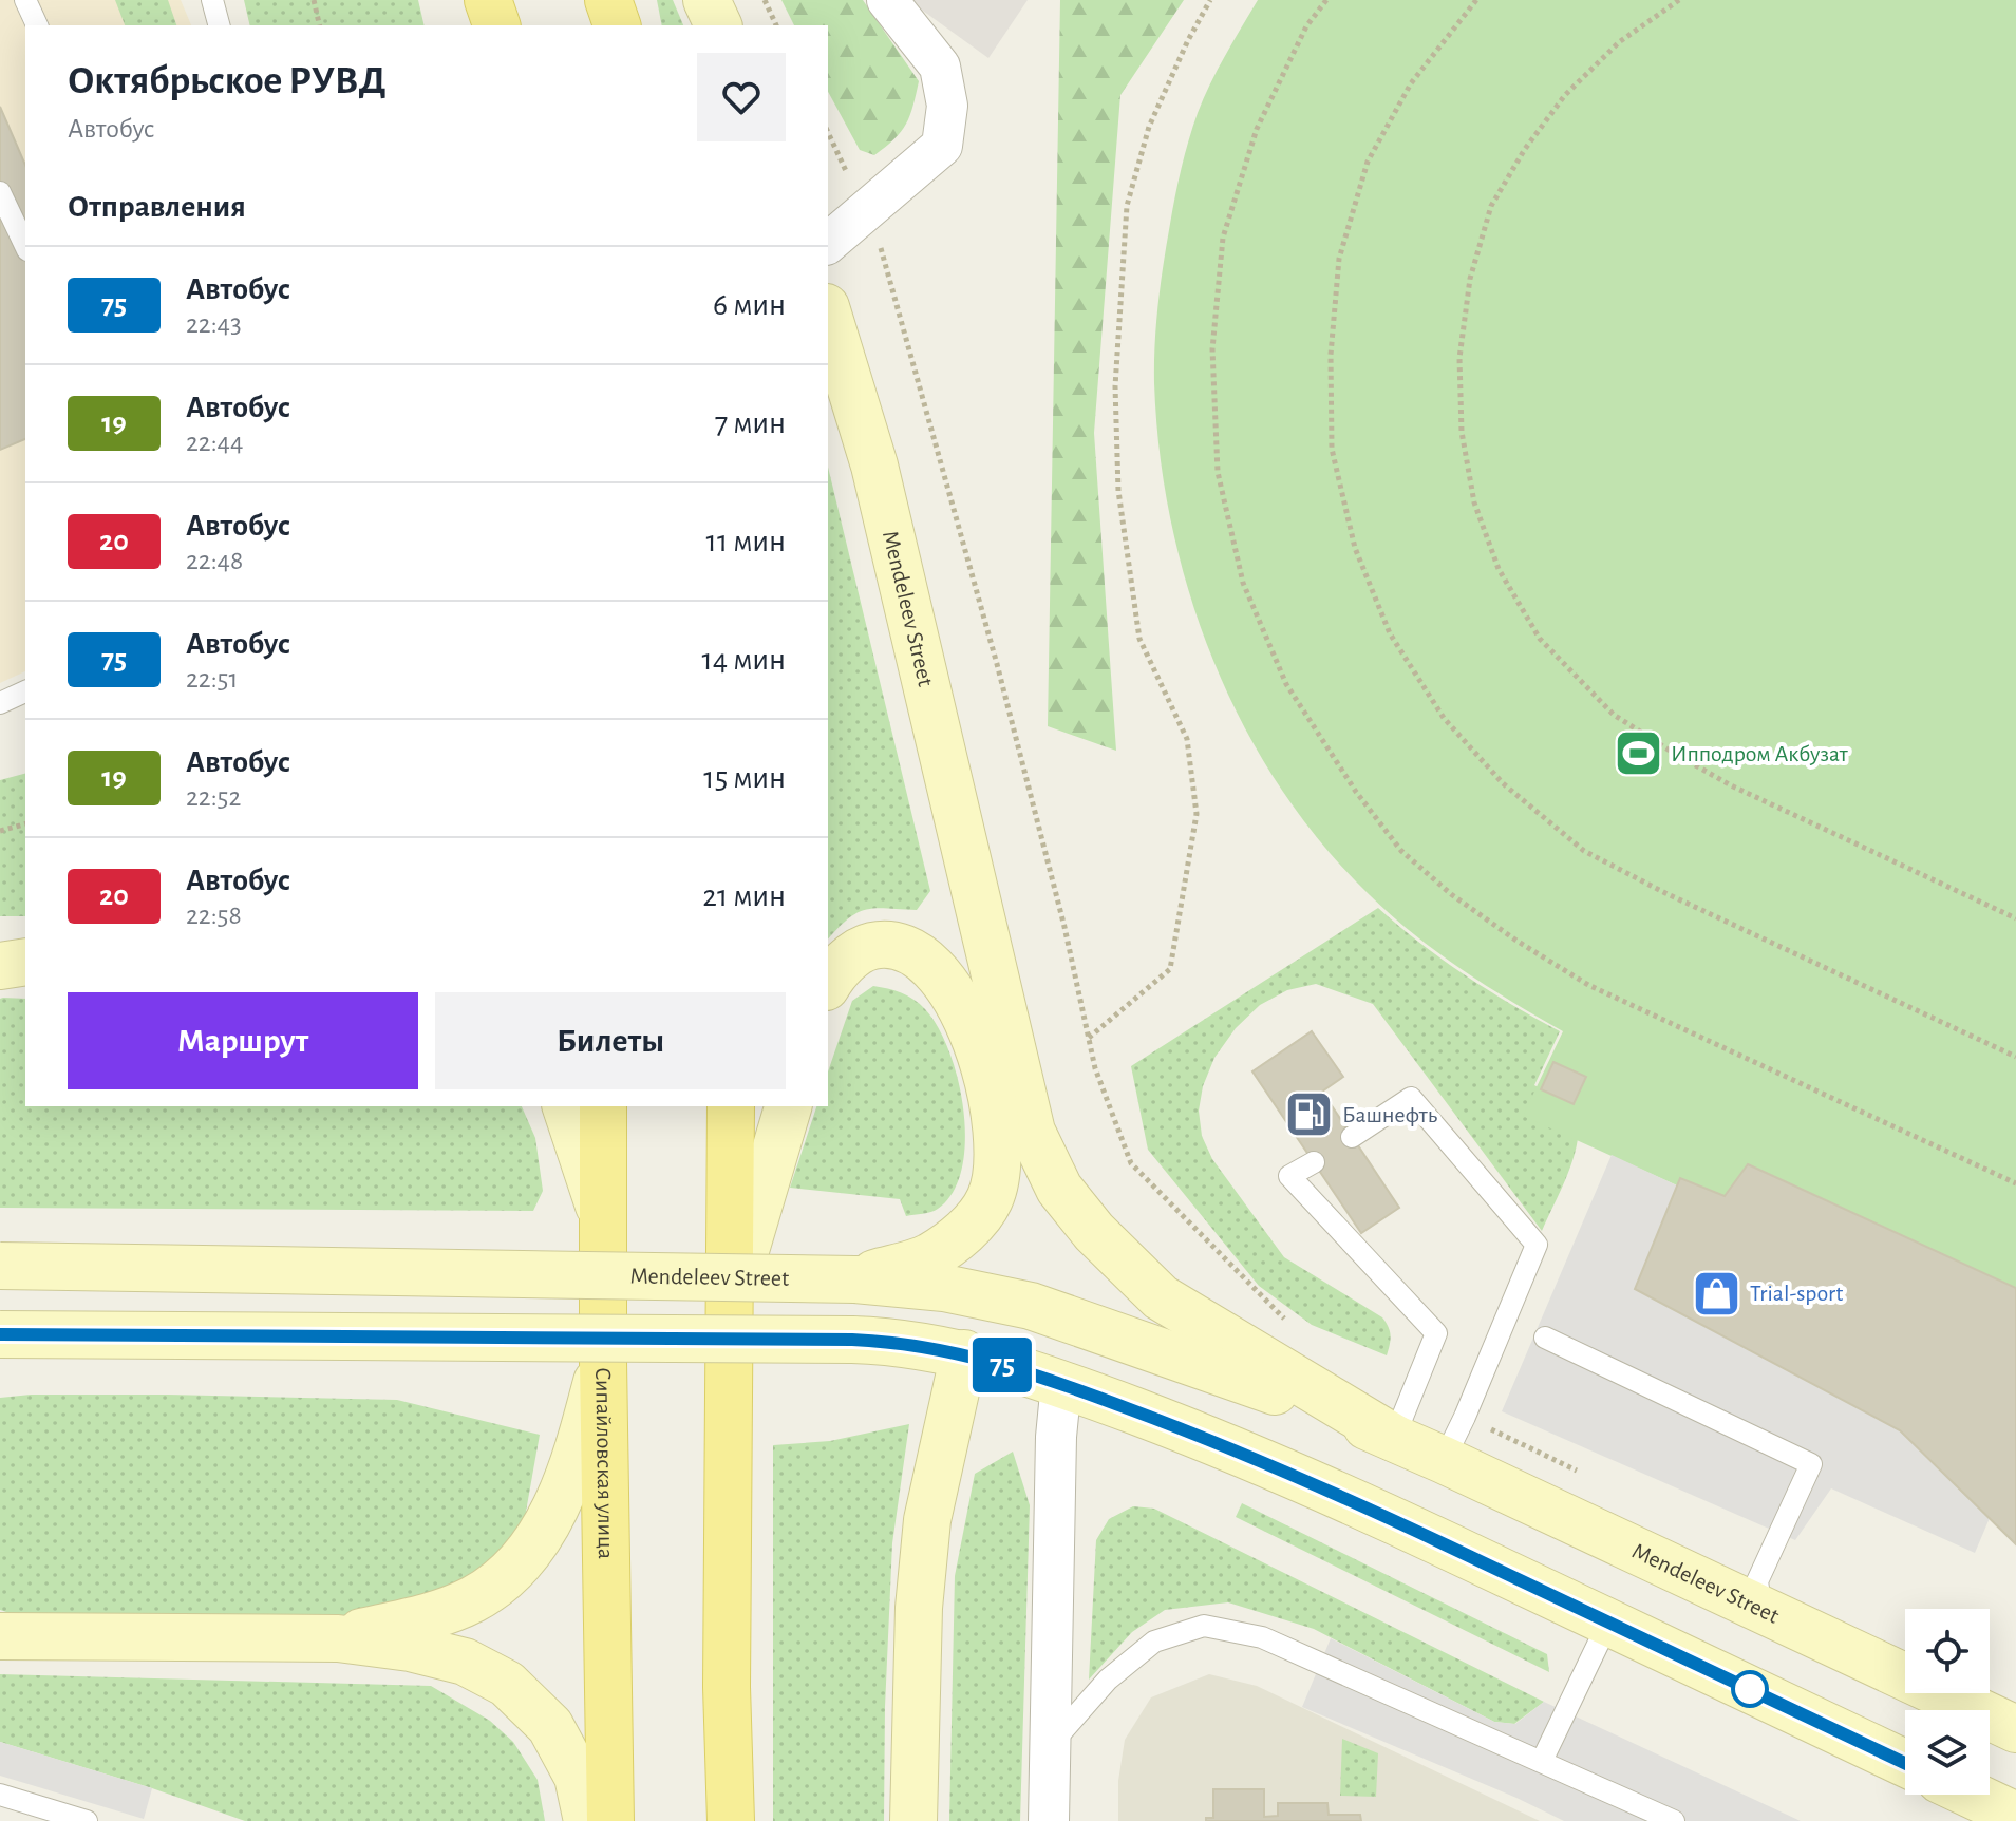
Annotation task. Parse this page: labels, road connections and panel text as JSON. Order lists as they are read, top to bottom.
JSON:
{
  "streets": {
    "main road": ["Mendeleev Street", "Сипайловская улица"]
  },
  "places": {
    "sports": ["Ипподром Акбузат"],
    "fuel station": ["Башнефть"],
    "shop": ["Trial-sport"]
  },
  "lines": ["bus line 75"],
  "page": {
    "on_map": "75",
    "heading": [
      ["Октябрьское РУВД", "Автобус"],
      "Отправления"
    ],
    "list": [
      {
        "mark": "75",
        "name": "Автобус",
        "note": "22:43",
        "value": "6 мин"
      },
      {
        "mark": "19",
        "name": "Автобус",
        "note": "22:44",
        "value": "7 мин"
      },
      {
        "mark": "20",
        "name": "Автобус",
        "note": "22:48",
        "value": "11 мин"
      },
      {
        "mark": "75",
        "name": "Автобус",
        "note": "22:51",
        "value": "14 мин"
      },
      {
        "mark": "19",
        "name": "Автобус",
        "note": "22:52",
        "value": "15 мин"
      },
      {
        "mark": "20",
        "name": "Автобус",
        "note": "22:58",
        "value": "21 мин"
      }
    ],
    "buttons": ["Маршрут", "Билеты"]
  }
}
